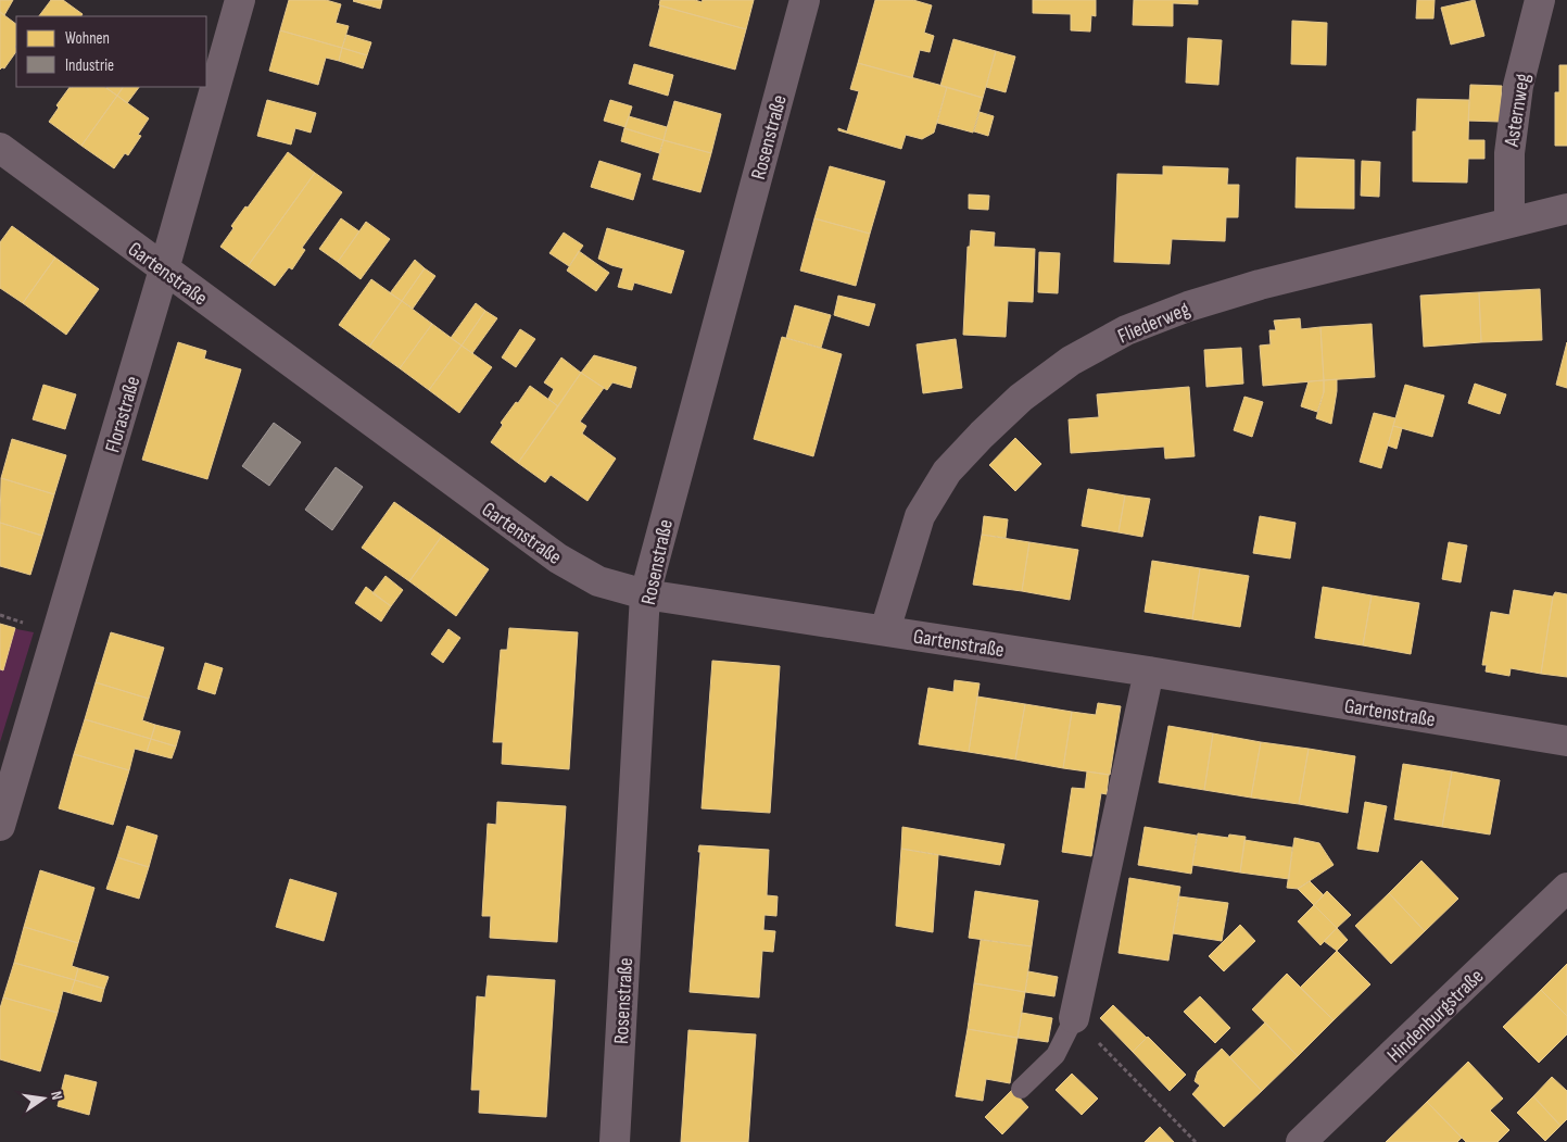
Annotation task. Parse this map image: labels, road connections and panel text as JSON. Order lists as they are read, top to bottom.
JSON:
{
  "streets": {
    "street": [
      "Asternweg",
      "Rosenstraße",
      "Gartenstraße",
      "Fliederweg",
      "Florastraße",
      "Hindenburgstraße"
    ]
  },
  "crossings": [
    ["Asternweg", "Fliederweg"],
    ["Rosenstraße", "Gartenstraße"],
    ["Gartenstraße", "Fliederweg"],
    ["Gartenstraße", "Florastraße"]
  ],
  "legend": ["Wohnen", "Industrie"],
  "north": "right"
}
